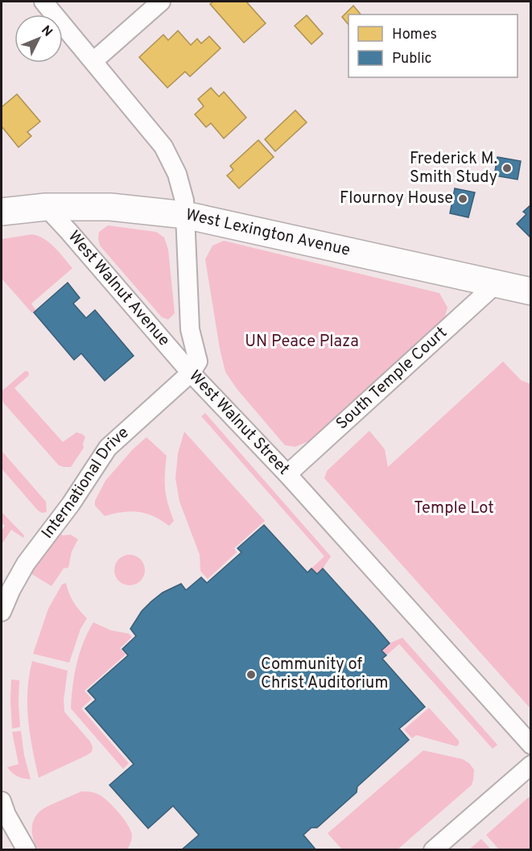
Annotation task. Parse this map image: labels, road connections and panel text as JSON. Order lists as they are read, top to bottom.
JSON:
{
  "streets": {
    "main road": ["West Lexington Avenue"],
    "street": [
      "West Walnut Avenue",
      "South Temple Court",
      "West Walnut Street",
      "International Drive"
    ]
  },
  "crossings": [
    ["West Lexington Avenue", "West Walnut Avenue"],
    ["West Lexington Avenue", "South Temple Court"],
    ["West Lexington Avenue", "West Walnut Street"],
    ["West Walnut Avenue", "West Walnut Street"],
    ["West Walnut Avenue", "International Drive"],
    ["South Temple Court", "West Walnut Street"],
    ["West Walnut Street", "International Drive"]
  ],
  "parks": ["UN Peace Plaza", "Temple Lot"],
  "places": ["Frederick M. Smith Study", "Flournoy House", "Community of Christ Auditorium"],
  "legend": ["Homes", "Public"],
  "north": "top right"
}
